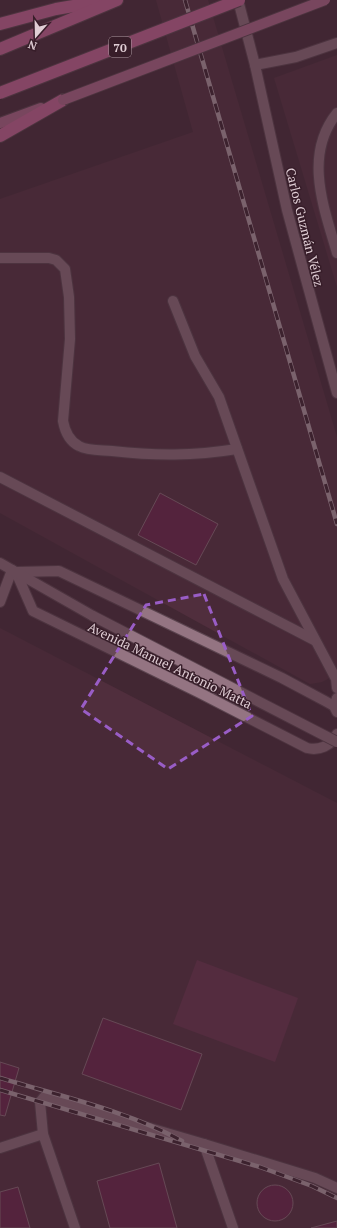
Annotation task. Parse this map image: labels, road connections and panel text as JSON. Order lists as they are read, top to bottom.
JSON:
{
  "streets": {
    "highway": ["70"],
    "street": ["Carlos Guzmán Vélez", "Avenida Manuel Antonio Matta"]
  },
  "crossings": [
    ["70", "Carlos Guzmán Vélez"]
  ],
  "north": "bottom"
}
